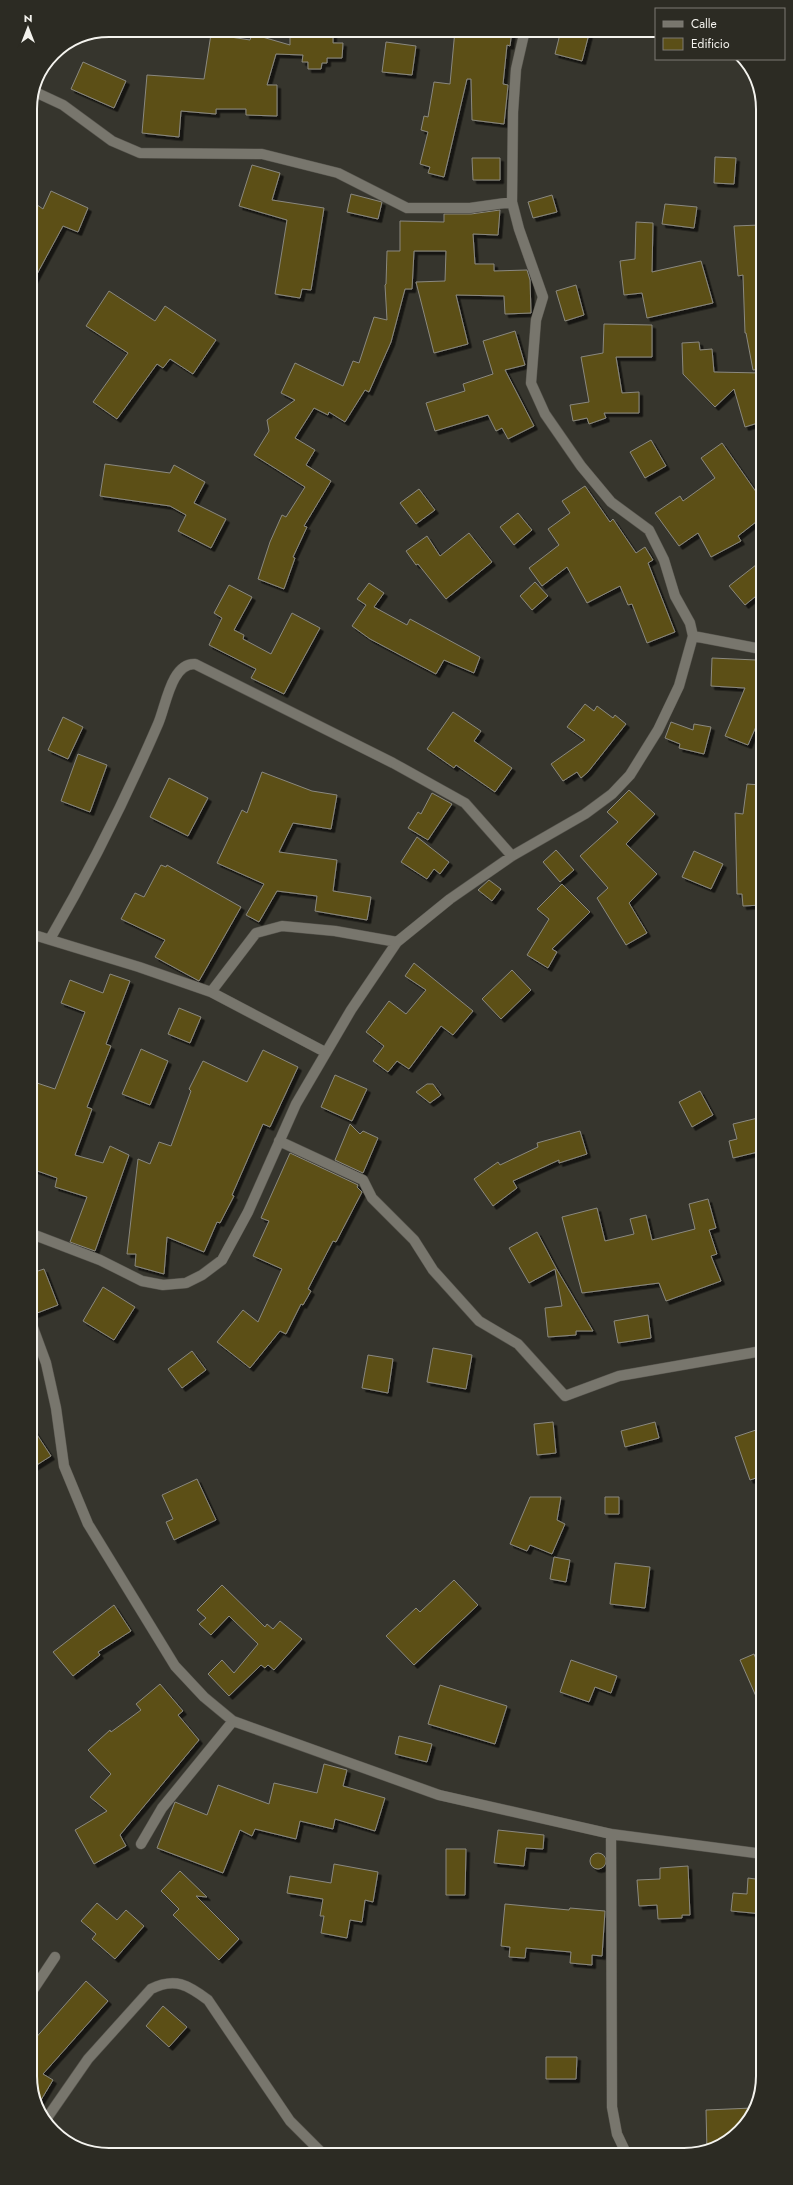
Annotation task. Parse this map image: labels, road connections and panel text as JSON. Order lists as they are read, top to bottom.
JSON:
{
  "legend": ["Calle", "Edificio"],
  "north": "top"
}
